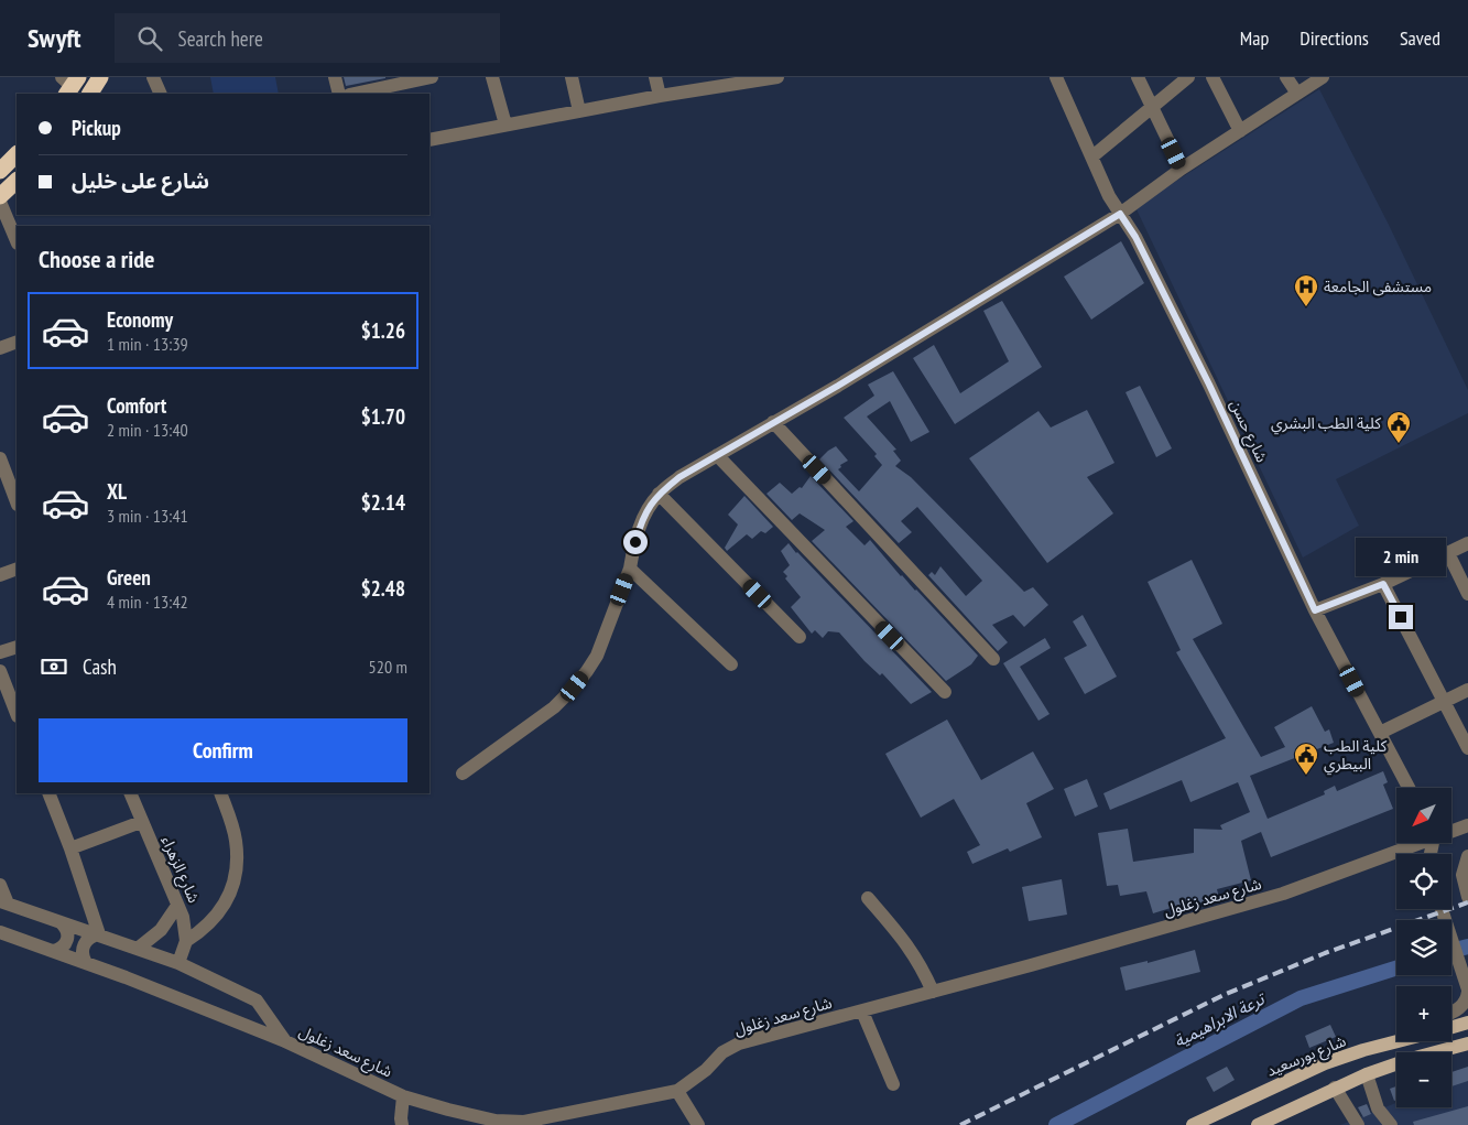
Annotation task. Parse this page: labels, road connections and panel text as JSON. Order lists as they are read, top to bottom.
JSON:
{
  "streets": {
    "main road": ["شارع بورسعيد"],
    "street": ["شارع حسن", "شارع الزهراء", "شارع سعد زغلول"]
  },
  "water": ["ترعة الابراهيمية"],
  "places": {
    "hospital": ["مستشفى الجامعة"],
    "public building": ["كلية الطب البشري", "كلية الطب البيطري"]
  },
  "north": "bottom left",
  "page": {
    "header": "Swyft",
    "search": "Search here",
    "nav": ["Map", "Directions", "Saved"],
    "banner": ["Pickup", "شارع على خليل"],
    "heading": "Choose a ride",
    "list": [
      {
        "name": "Economy",
        "note": "1 min · 13:39",
        "value": "$1.26"
      },
      {
        "name": "Comfort",
        "note": "2 min · 13:40",
        "value": "$1.70"
      },
      {
        "name": "XL",
        "note": "3 min · 13:41",
        "value": "$2.14"
      },
      {
        "name": "Green",
        "note": "4 min · 13:42",
        "value": "$2.48"
      }
    ],
    "bubble": "2 min",
    "pay": ["Cash", "520 m"],
    "buttons": "Confirm",
    "map_buttons": ["+", "−"]
  }
}
